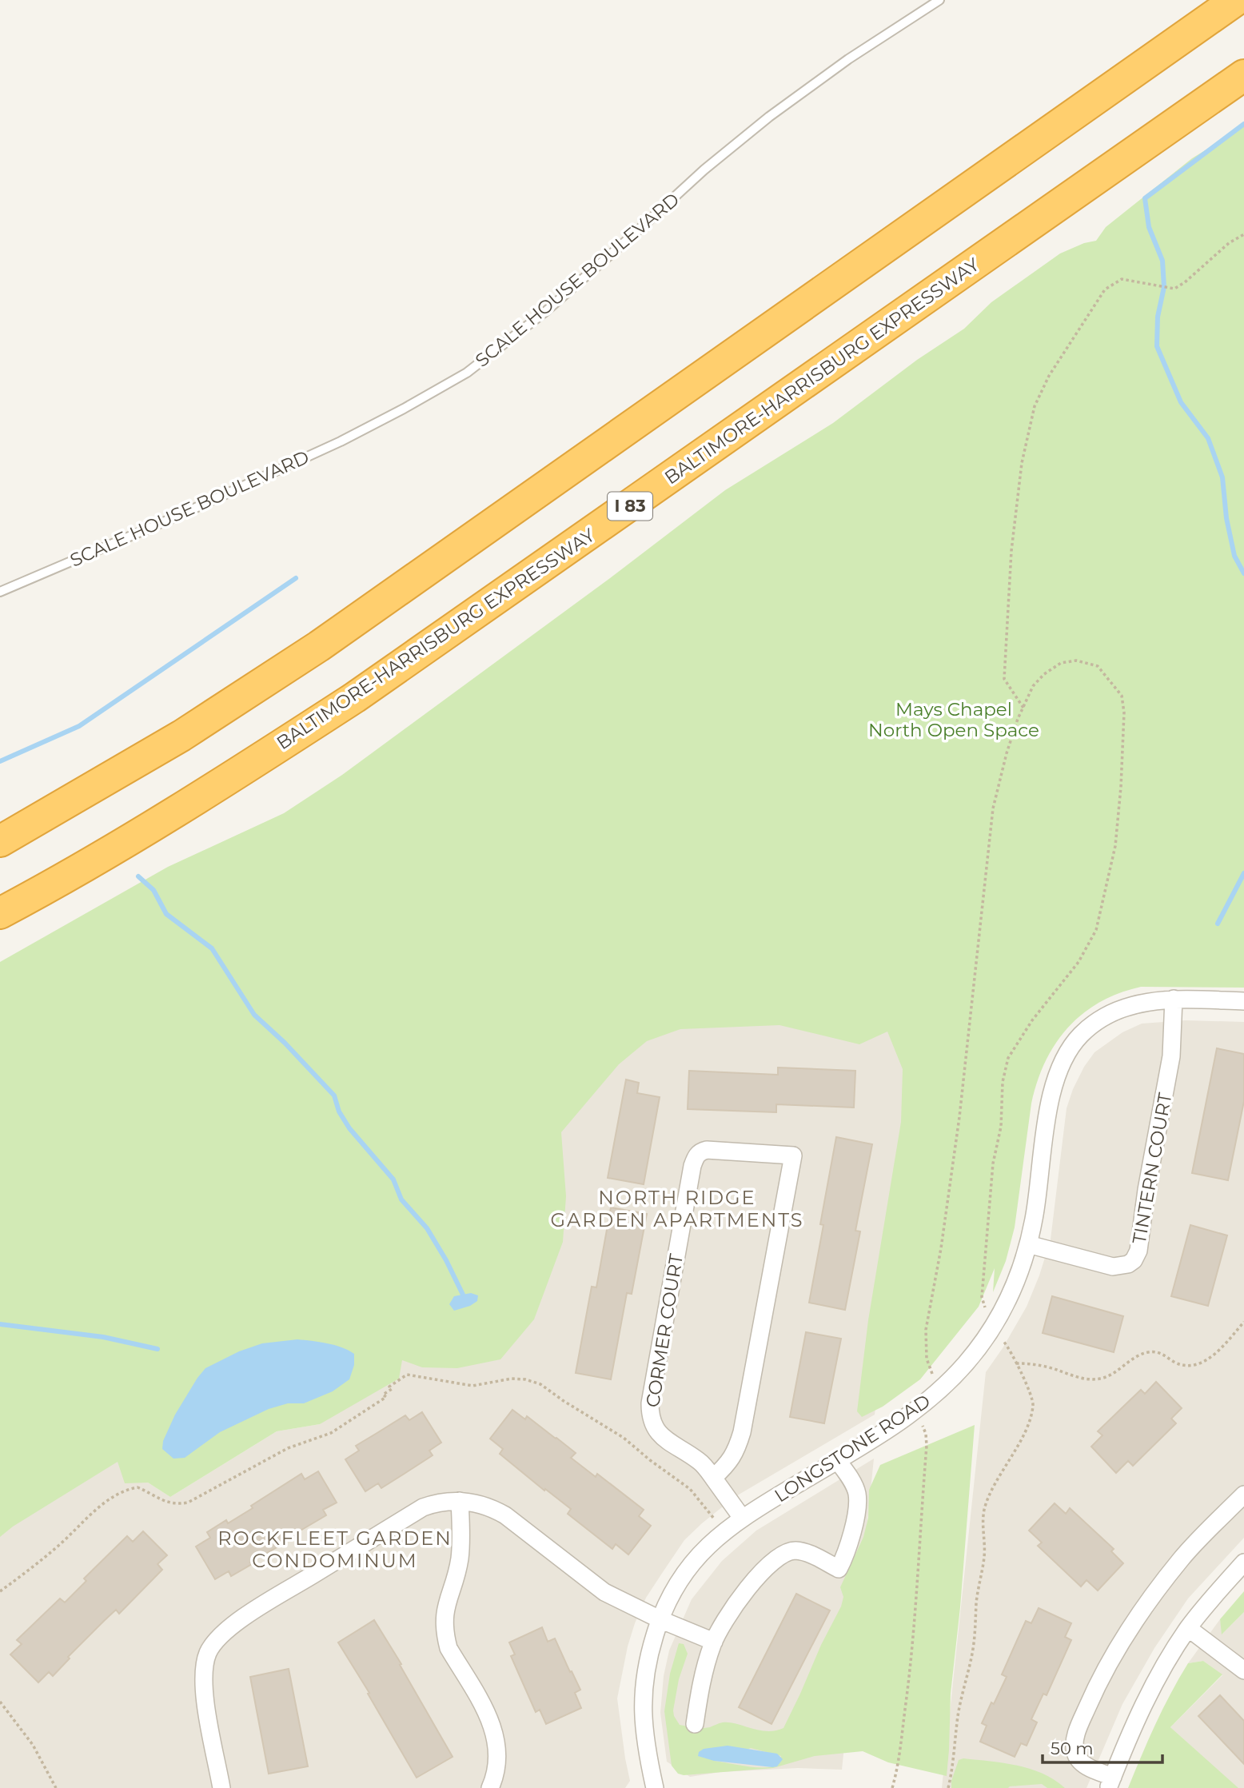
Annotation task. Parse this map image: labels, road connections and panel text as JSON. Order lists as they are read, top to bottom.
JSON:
{
  "streets": {
    "highway": ["BALTIMORE-HARRISBURG EXPRESSWAY", "I 83"],
    "street": ["TINTERN COURT", "CORMER COURT", "LONGSTONE ROAD"],
    "lane": ["SCALE HOUSE BOULEVARD"]
  },
  "crossings": [
    ["TINTERN COURT", "LONGSTONE ROAD"],
    ["CORMER COURT", "LONGSTONE ROAD"]
  ],
  "districts": ["NORTH RIDGE GARDEN APARTMENTS", "ROCKFLEET GARDEN CONDOMINUM"],
  "parks": ["Mays Chapel North Open Space"],
  "scale_bar": "50 m"
}
